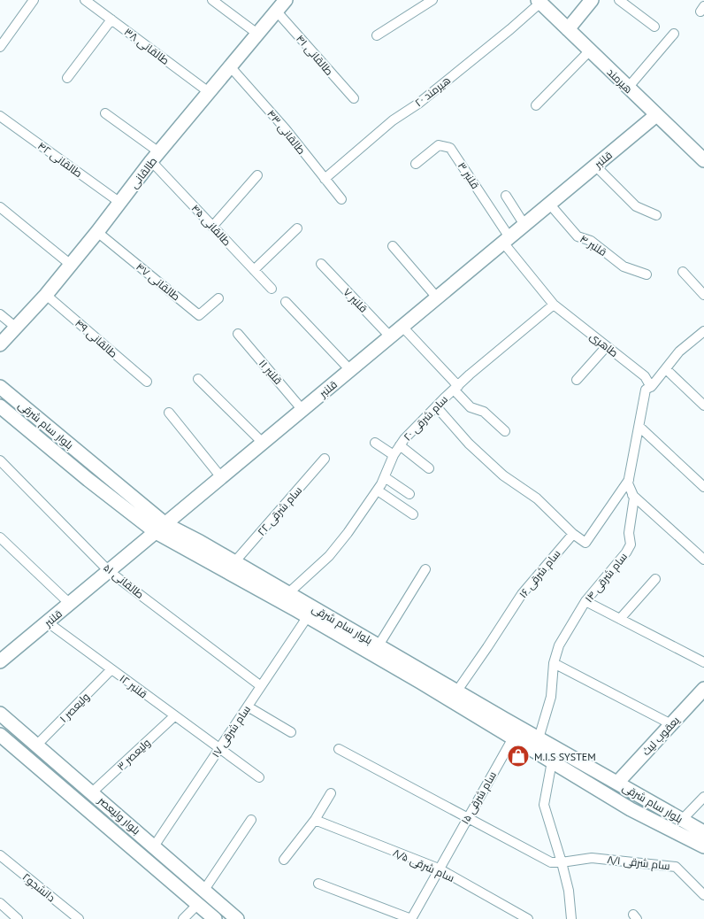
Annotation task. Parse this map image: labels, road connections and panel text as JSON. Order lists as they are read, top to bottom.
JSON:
{
  "streets": {
    "street": [
      "طالقانی ۳۸",
      "طالقانی ۴۱",
      "هیرمند",
      "هیرمند ۲۰",
      "طالقانی ۴۳",
      "طالقانی ۴۲",
      "قلنبر",
      "طالقانی",
      "قلنبر ۳",
      "طالقانی ۴۵",
      "قلنبر ۴",
      "طالقانی ۴۷",
      "قلنبر ۷",
      "طالقانی ۴۹",
      "طاهری",
      "قلنبر ۱۱",
      "سام شرقی ۲۰",
      "بلوار سام شرقی",
      "سام شرقی ۲۲",
      "سام شرقی ۱۶",
      "سام شرقی ۱۴",
      "طالقانی ۵۱",
      "قلنبر ۱۲",
      "ولیعصر ۱",
      "سام شرقی ۱۷",
      "یعقوب لیث",
      "ولیعصر ۳",
      "سام شرقی ۱۵",
      "بلوار ولیعصر",
      "سام شرقی ۸/۱",
      "سام شرقی ۸/۵",
      "دانشجو۲"
    ]
  },
  "crossings": [
    ["طالقانی ۳۸", "طالقانی"],
    ["طالقانی ۴۱", "طالقانی"],
    ["هیرمند", "هیرمند ۲۰"],
    ["هیرمند", "قلنبر"],
    ["هیرمند ۲۰", "طالقانی ۴۳"],
    ["طالقانی ۴۳", "طالقانی"],
    ["طالقانی ۴۲", "طالقانی"],
    ["قلنبر", "قلنبر ۳"],
    ["قلنبر", "قلنبر ۴"],
    ["قلنبر", "قلنبر ۷"],
    ["قلنبر", "طاهری"],
    ["قلنبر", "قلنبر ۱۱"],
    ["قلنبر", "بلوار سام شرقی"],
    ["قلنبر", "طالقانی ۵۱"],
    ["قلنبر", "قلنبر ۱۲"],
    ["طالقانی", "طالقانی ۴۵"],
    ["طالقانی", "طالقانی ۴۷"],
    ["طالقانی", "طالقانی ۴۹"],
    ["قلنبر ۳", "طاهری"],
    ["طاهری", "سام شرقی ۲۰"],
    ["طاهری", "سام شرقی ۱۴"],
    ["سام شرقی ۲۰", "بلوار سام شرقی"],
    ["بلوار سام شرقی", "سام شرقی ۲۲"],
    ["بلوار سام شرقی", "سام شرقی ۱۶"],
    ["بلوار سام شرقی", "سام شرقی ۱۴"],
    ["بلوار سام شرقی", "سام شرقی ۱۷"],
    ["بلوار سام شرقی", "یعقوب لیث"],
    ["بلوار سام شرقی", "سام شرقی ۱۵"],
    ["طالقانی ۵۱", "سام شرقی ۱۷"],
    ["قلنبر ۱۲", "ولیعصر ۱"],
    ["قلنبر ۱۲", "سام شرقی ۱۷"],
    ["قلنبر ۱۲", "ولیعصر ۳"],
    ["ولیعصر ۱", "بلوار ولیعصر"],
    ["سام شرقی ۱۷", "بلوار ولیعصر"],
    ["ولیعصر ۳", "بلوار ولیعصر"],
    ["سام شرقی ۱۵", "سام شرقی ۸/۵"]
  ],
  "places": {
    "shop": ["M.I.S SYSTEM"]
  }
}
